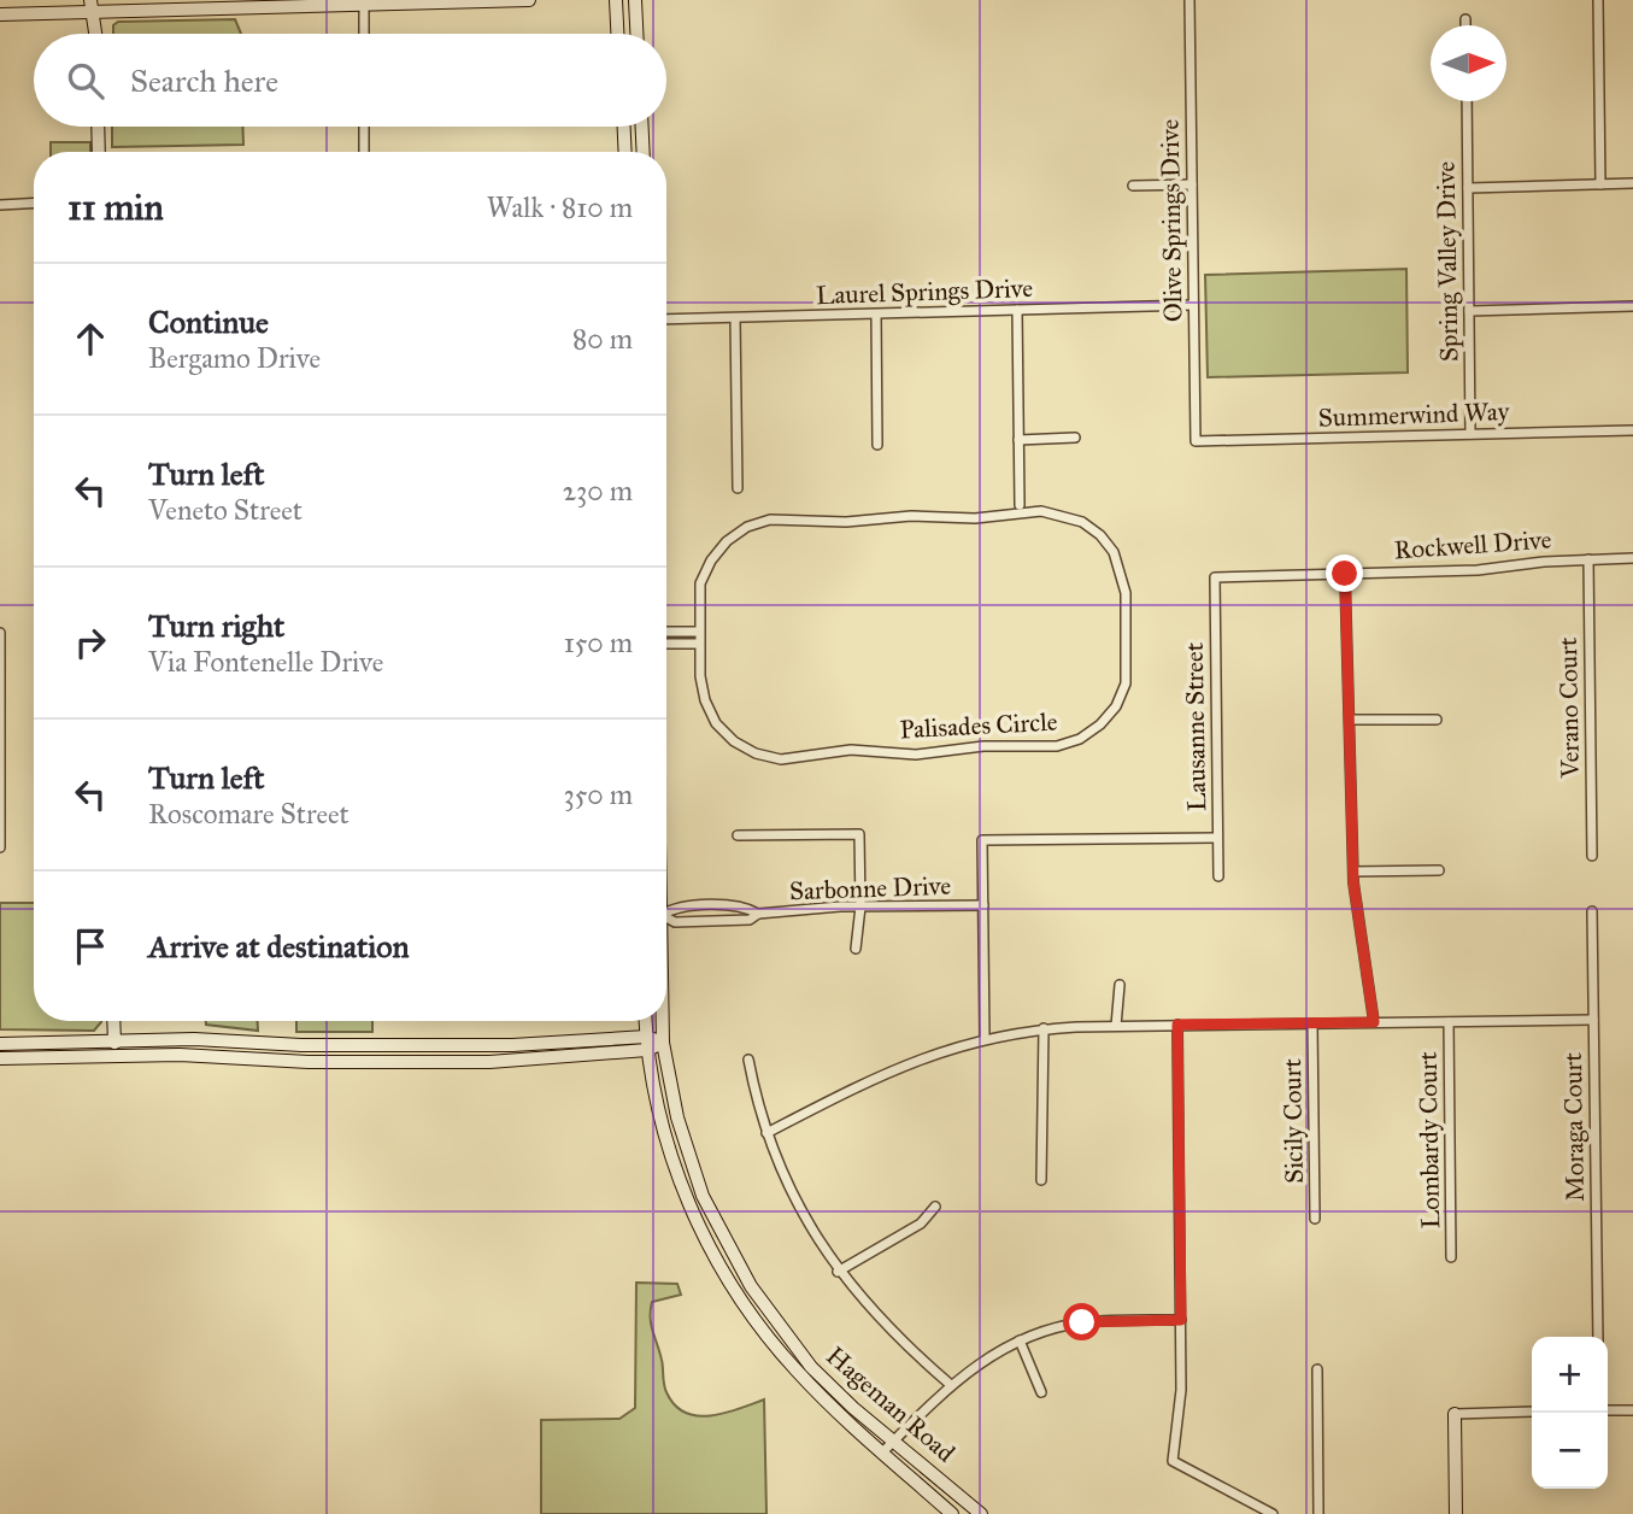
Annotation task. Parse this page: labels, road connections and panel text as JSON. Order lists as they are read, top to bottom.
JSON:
{
  "streets": {
    "main road": ["Hageman Road"],
    "street": [
      "Olive Springs Drive",
      "Spring Valley Drive",
      "Laurel Springs Drive",
      "Summerwind Way",
      "Rockwell Drive",
      "Verano Court",
      "Palisades Circle",
      "Lausanne Street",
      "Sarbonne Drive",
      "Sicily Court",
      "Moraga Court",
      "Lombardy Court"
    ]
  },
  "crossings": [
    ["Olive Springs Drive", "Laurel Springs Drive"],
    ["Olive Springs Drive", "Summerwind Way"],
    ["Spring Valley Drive", "Summerwind Way"],
    ["Rockwell Drive", "Verano Court"],
    ["Rockwell Drive", "Lausanne Street"]
  ],
  "north": "right",
  "page": {
    "search": "Search here",
    "heading": ["11 min", "Walk · 810 m"],
    "list": [
      ["Continue", "Bergamo Drive", "80 m"],
      ["Turn left", "Veneto Street", "230 m"],
      ["Turn right", "Via Fontenelle Drive", "150 m"],
      ["Turn left", "Roscomare Street", "350 m"],
      "Arrive at destination"
    ],
    "map_buttons": ["+", "−"]
  }
}
